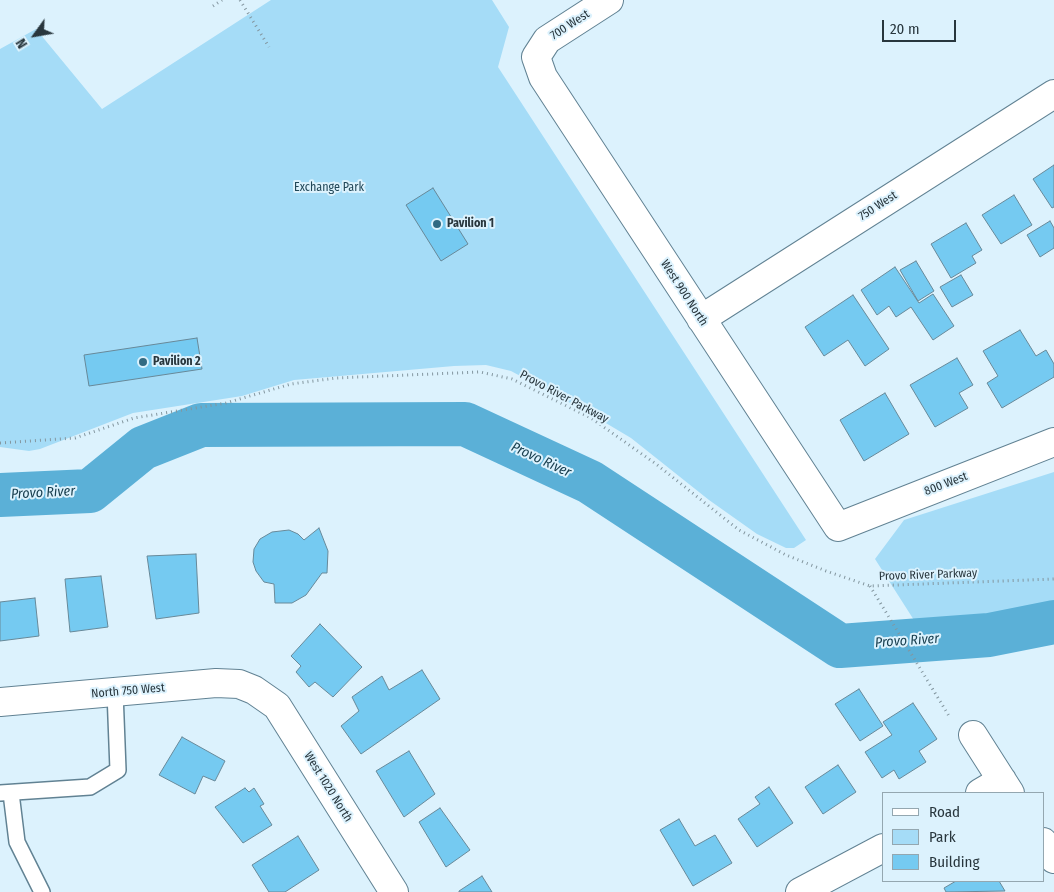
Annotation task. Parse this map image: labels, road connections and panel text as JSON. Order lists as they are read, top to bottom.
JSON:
{
  "streets": {
    "street": [
      "700 West",
      "750 West",
      "West 900 North",
      "800 West",
      "North 750 West",
      "West 1020 North"
    ],
    "path": ["Provo River Parkway"]
  },
  "crossings": [
    ["700 West", "West 900 North"],
    ["750 West", "West 900 North"],
    ["West 900 North", "800 West"],
    ["North 750 West", "West 1020 North"]
  ],
  "water": ["Provo River"],
  "parks": ["Exchange Park"],
  "places": ["Pavilion 1", "Pavilion 2"],
  "legend": ["Road", "Park", "Building"],
  "scale_bar": "20 m",
  "north": "bottom left"
}
